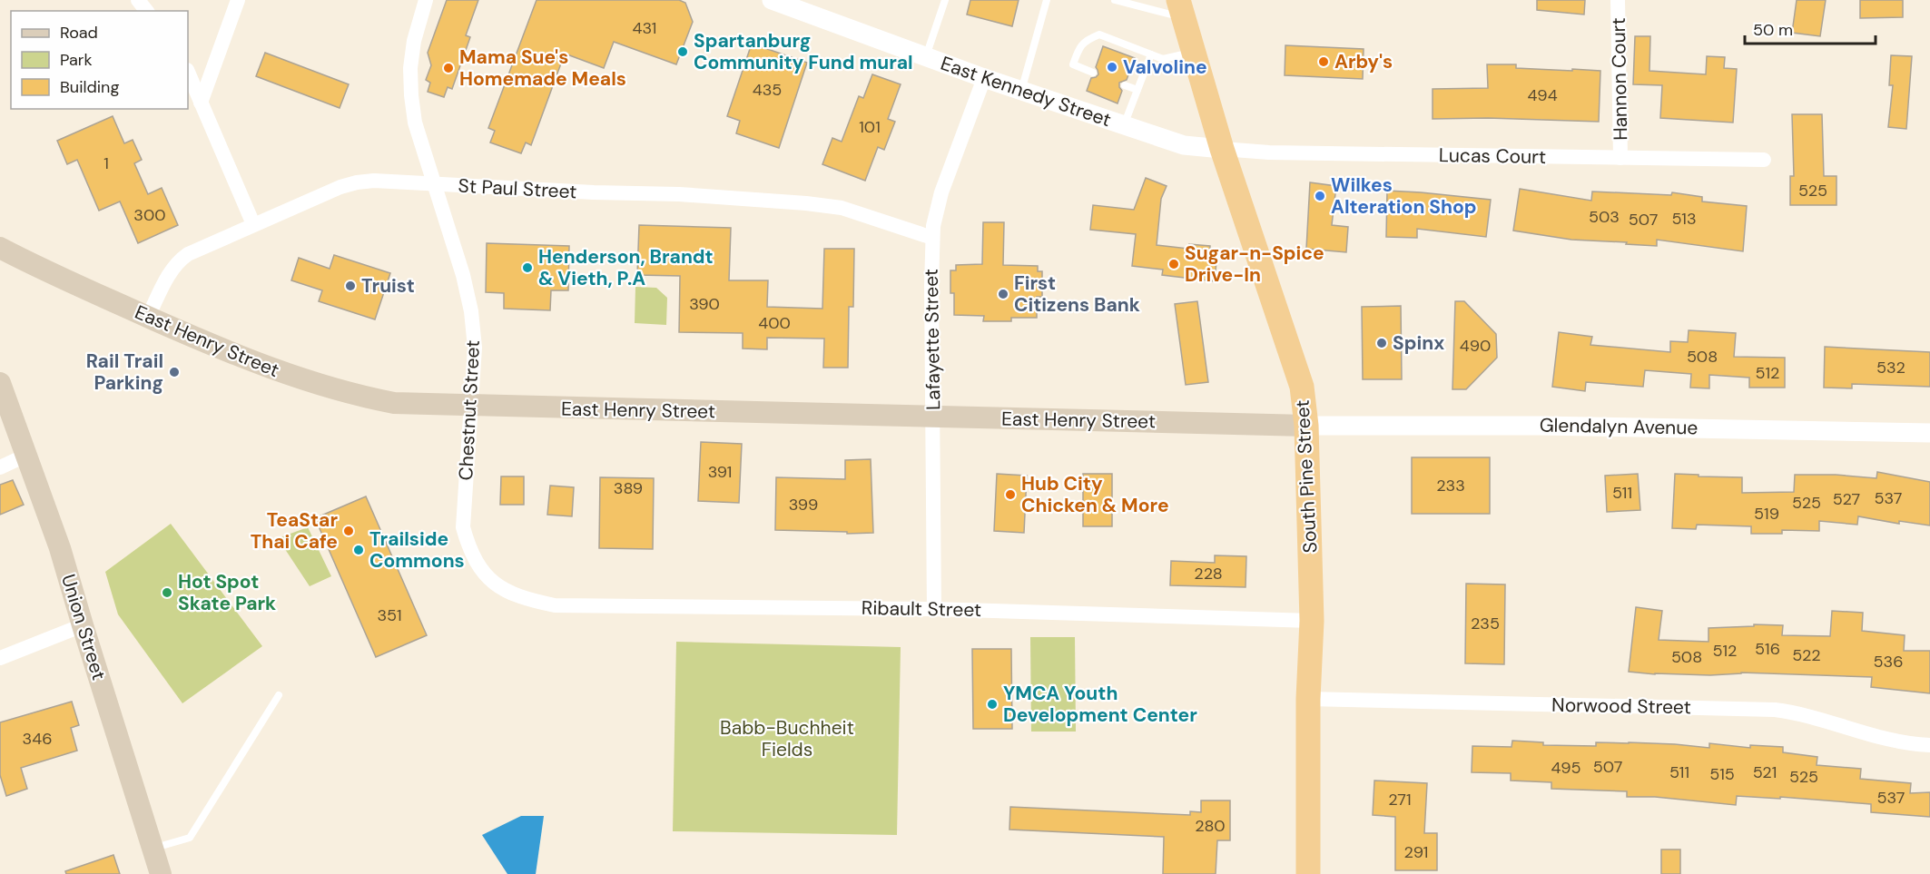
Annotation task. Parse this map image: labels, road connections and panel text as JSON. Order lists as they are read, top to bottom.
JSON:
{
  "streets": {
    "highway": ["South Pine Street"],
    "main road": ["East Henry Street", "Union Street"],
    "street": [
      "Hannon Court",
      "East Kennedy Street",
      "Lucas Court",
      "St Paul Street",
      "Lafayette Street",
      "Chestnut Street",
      "Glendalyn Avenue",
      "Ribault Street",
      "Norwood Street"
    ]
  },
  "crossings": [
    ["Hannon Court", "Lucas Court"],
    ["East Kennedy Street", "Lucas Court"],
    ["East Kennedy Street", "Lafayette Street"],
    ["East Kennedy Street", "South Pine Street"],
    ["Lucas Court", "South Pine Street"],
    ["St Paul Street", "Lafayette Street"],
    ["St Paul Street", "East Henry Street"],
    ["St Paul Street", "Chestnut Street"],
    ["Lafayette Street", "East Henry Street"],
    ["Lafayette Street", "Ribault Street"],
    ["East Henry Street", "Chestnut Street"],
    ["East Henry Street", "Glendalyn Avenue"],
    ["East Henry Street", "South Pine Street"],
    ["Chestnut Street", "Ribault Street"],
    ["Glendalyn Avenue", "South Pine Street"],
    ["South Pine Street", "Ribault Street"],
    ["South Pine Street", "Norwood Street"]
  ],
  "parks": ["Babb-Buchheit Fields"],
  "places": [
    "Spartanburg Community Fund mural",
    "Arby's",
    "Valvoline",
    "Mama Sue's Homemade Meals",
    "Wilkes Alteration Shop",
    "Sugar-n-Spice Drive-In",
    "Henderson, Brandt & Vieth, P.A",
    "Truist",
    "First Citizens Bank",
    "Spinx",
    "Rail Trail Parking",
    "Hub City Chicken & More",
    "TeaStar Thai Cafe",
    "Trailside Commons",
    "Hot Spot Skate Park",
    "YMCA Youth Development Center"
  ],
  "house_numbers": [
    "431",
    "435",
    "494",
    "101",
    "1",
    "525",
    "300",
    "503",
    "513",
    "507",
    "390",
    "400",
    "490",
    "508",
    "532",
    "512",
    "391",
    "233",
    "389",
    "511",
    "537",
    "527",
    "525",
    "399",
    "519",
    "228",
    "351",
    "235",
    "516",
    "512",
    "522",
    "508",
    "536",
    "346",
    "507",
    "495",
    "511",
    "521",
    "515",
    "525",
    "537",
    "271",
    "280",
    "291"
  ],
  "legend": ["Road", "Park", "Building"],
  "scale_bar": "50 m"
}
